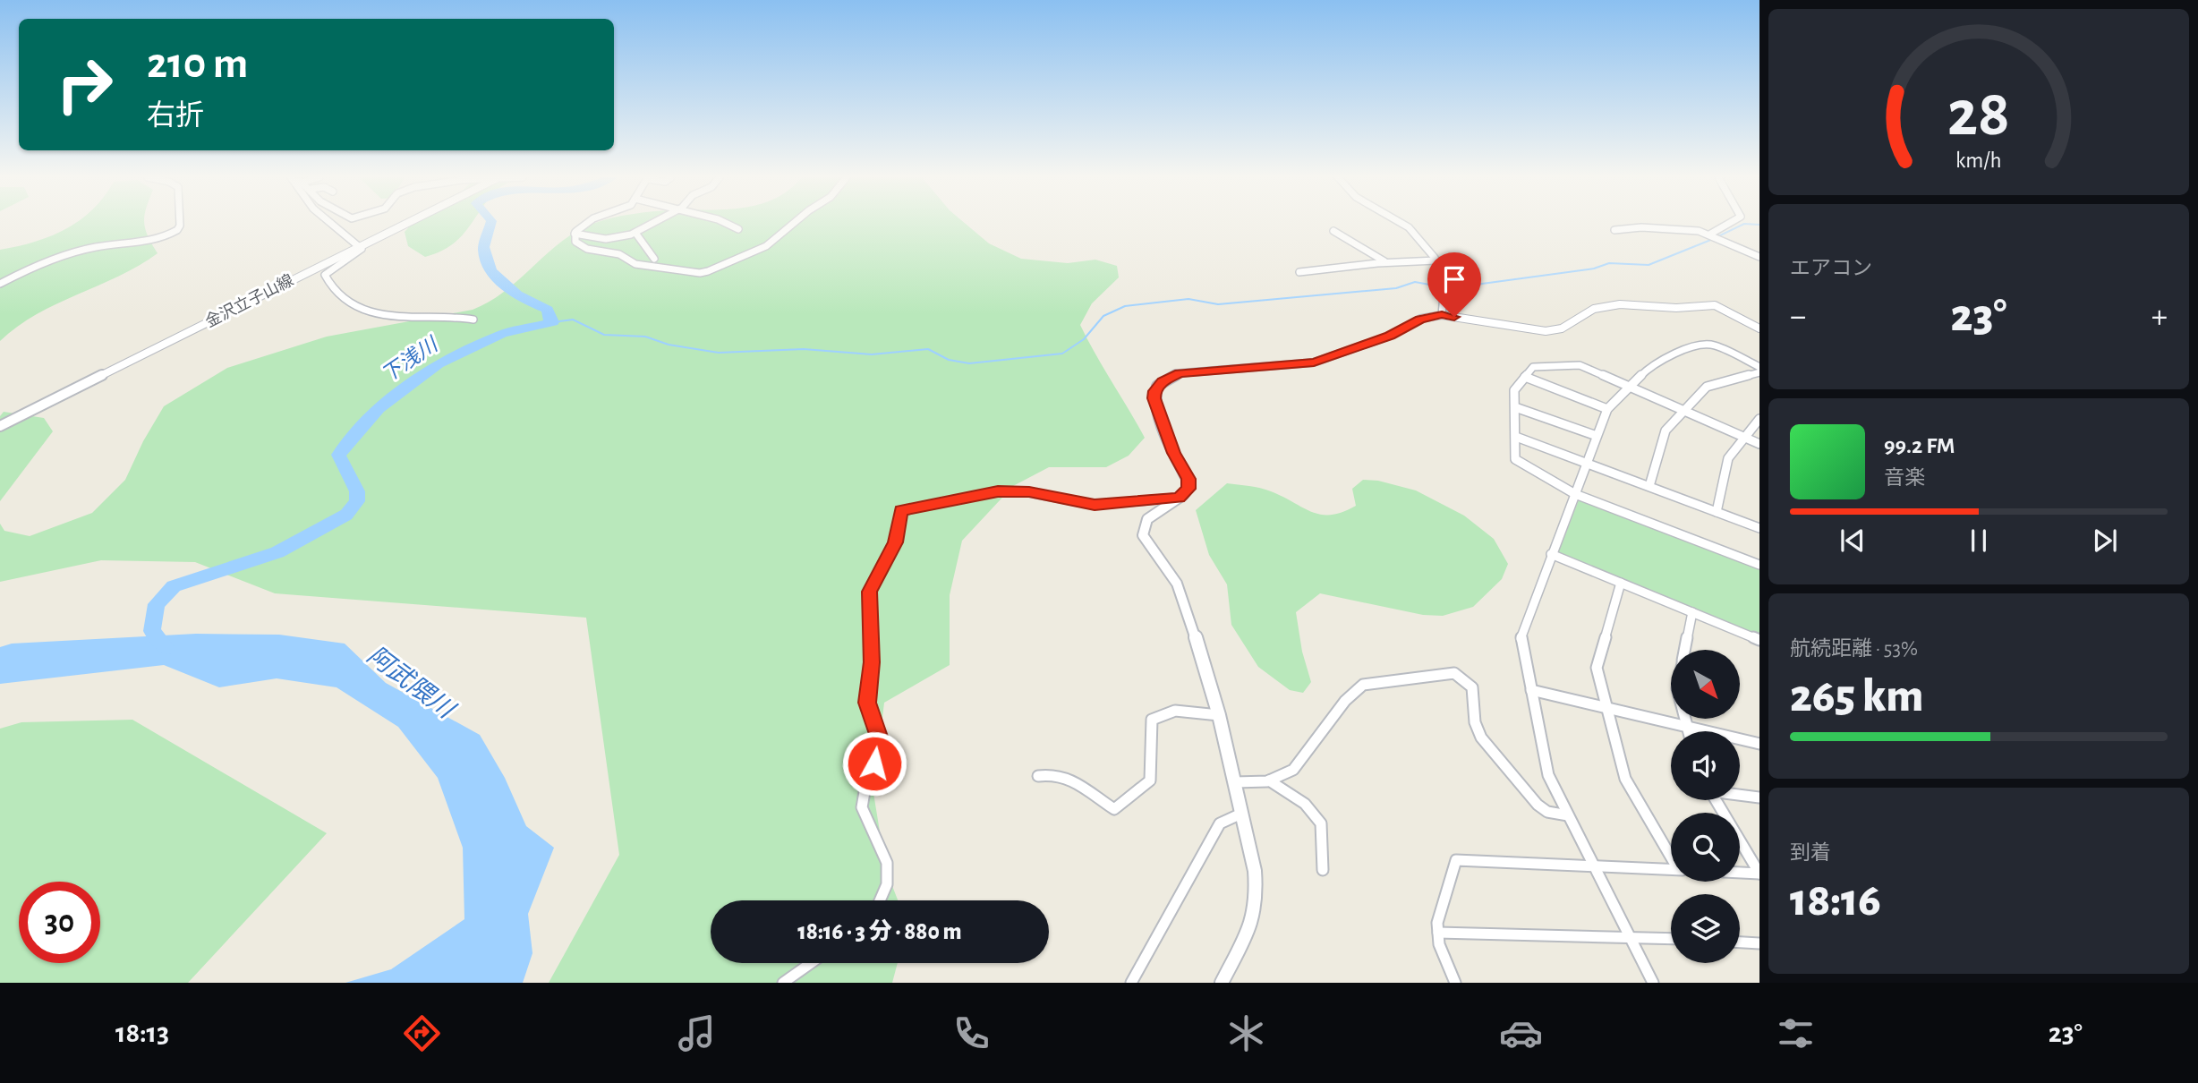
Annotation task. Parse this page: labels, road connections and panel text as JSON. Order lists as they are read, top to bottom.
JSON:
{
  "streets": {
    "street": ["金沢立子山線"]
  },
  "water": ["下浅川", "阿武隈川"],
  "north": "bottom right",
  "page": {
    "turn": ["210 m", "右折"],
    "tile": [
      "エアコン",
      ["航続距離 · 53%", "265 km"],
      ["到着", "18:16"]
    ],
    "heat": ["−", "23°", "+"],
    "song": ["99.2 FM", "音楽"],
    "limit": "30",
    "trip": "18:16 · 3 分 · 880 m",
    "tabs": ["18:13", "23°"],
    "gauge": ["28", "km/h"]
  }
}
